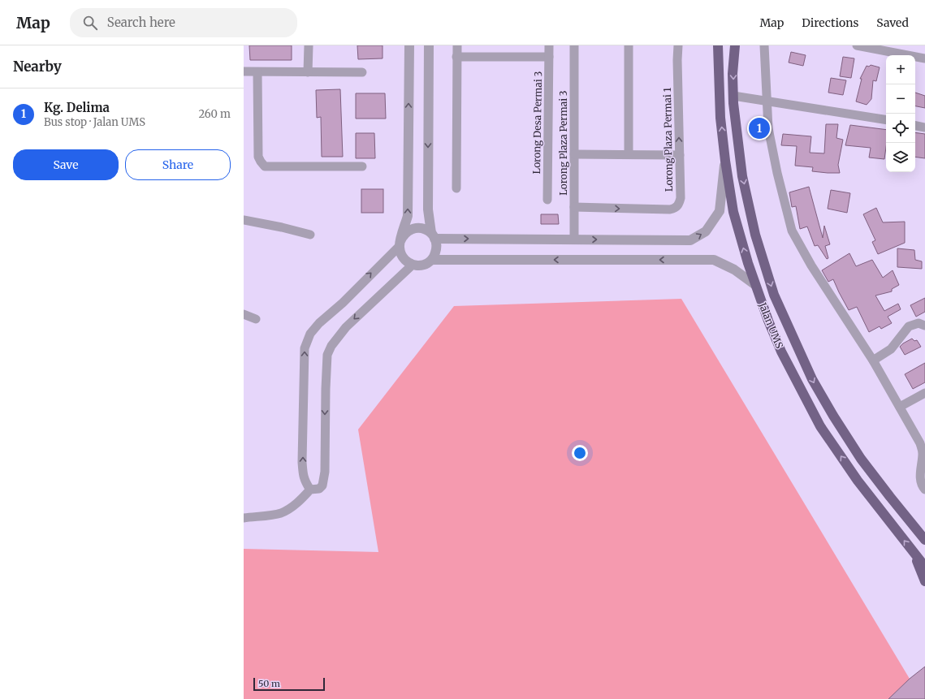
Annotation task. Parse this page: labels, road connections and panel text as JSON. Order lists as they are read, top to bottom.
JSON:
{
  "streets": {
    "highway": ["Jalan UMS"],
    "street": ["Lorong Desa Permai 3", "Lorong Plaza Permai 1", "Lorong Plaza Permai 3"]
  },
  "crossings": [
    ["Lorong Plaza Permai 1", "Lorong Plaza Permai 3"]
  ],
  "scale_bar": "50 m",
  "page": {
    "header": "Map",
    "search": "Search here",
    "nav": ["Map", "Directions", "Saved"],
    "heading": "Nearby",
    "map_buttons": ["+", "−"],
    "list": [
      {
        "mark": "1",
        "name": "Kg. Delima",
        "note": "Bus stop · Jalan UMS",
        "value": "260 m"
      }
    ],
    "pins": "1",
    "buttons": ["Save", "Share"],
    "scale": "50 m"
  }
}
